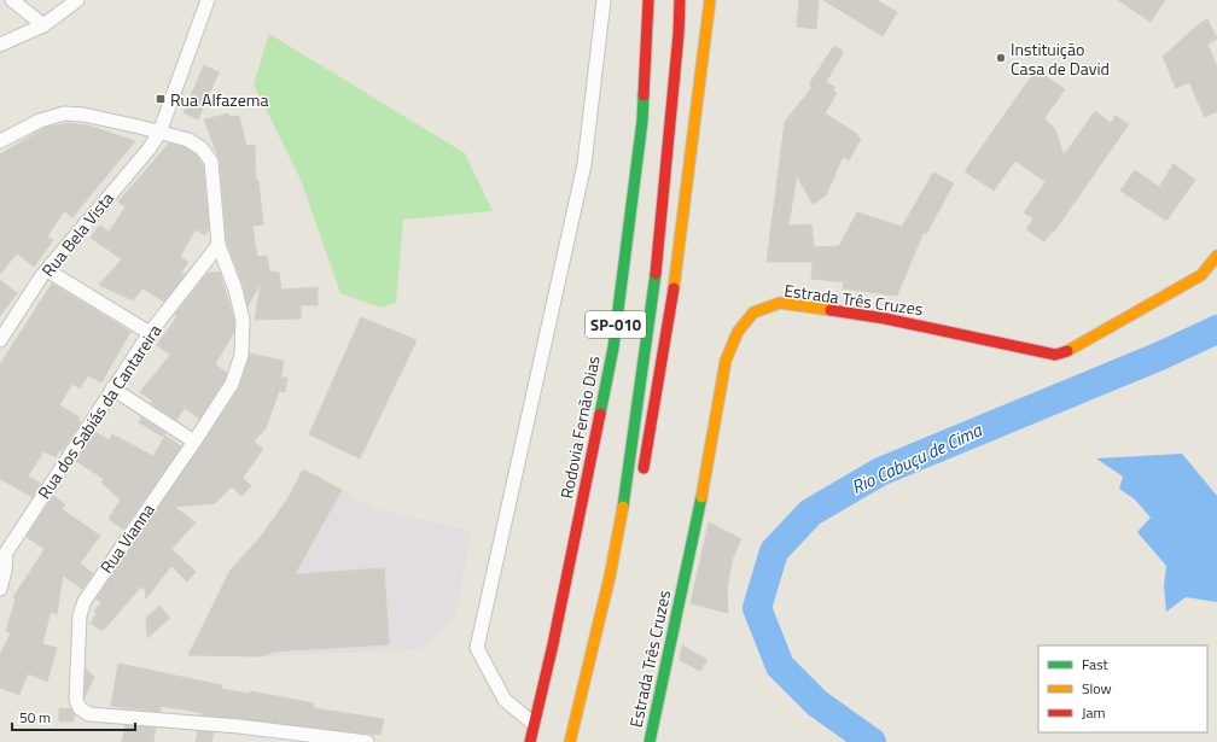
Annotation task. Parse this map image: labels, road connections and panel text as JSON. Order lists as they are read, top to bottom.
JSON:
{
  "streets": {
    "main road": ["Estrada Três Cruzes", "SP-010", "Rodovia Fernão Dias"],
    "street": ["Rua Bela Vista", "Rua dos Sabiás da Cantareira", "Rua Vianna"]
  },
  "crossings": [
    ["Rua Bela Vista", "Rua Vianna"],
    ["Rua dos Sabiás da Cantareira", "Rua Vianna"]
  ],
  "water": ["Rio Cabuçu de Cima"],
  "places": {
    "other": ["Instituição Casa de David"],
    "transit": ["Rua Alfazema"]
  },
  "legend": ["Fast", "Slow", "Jam"],
  "scale_bar": "50 m"
}
